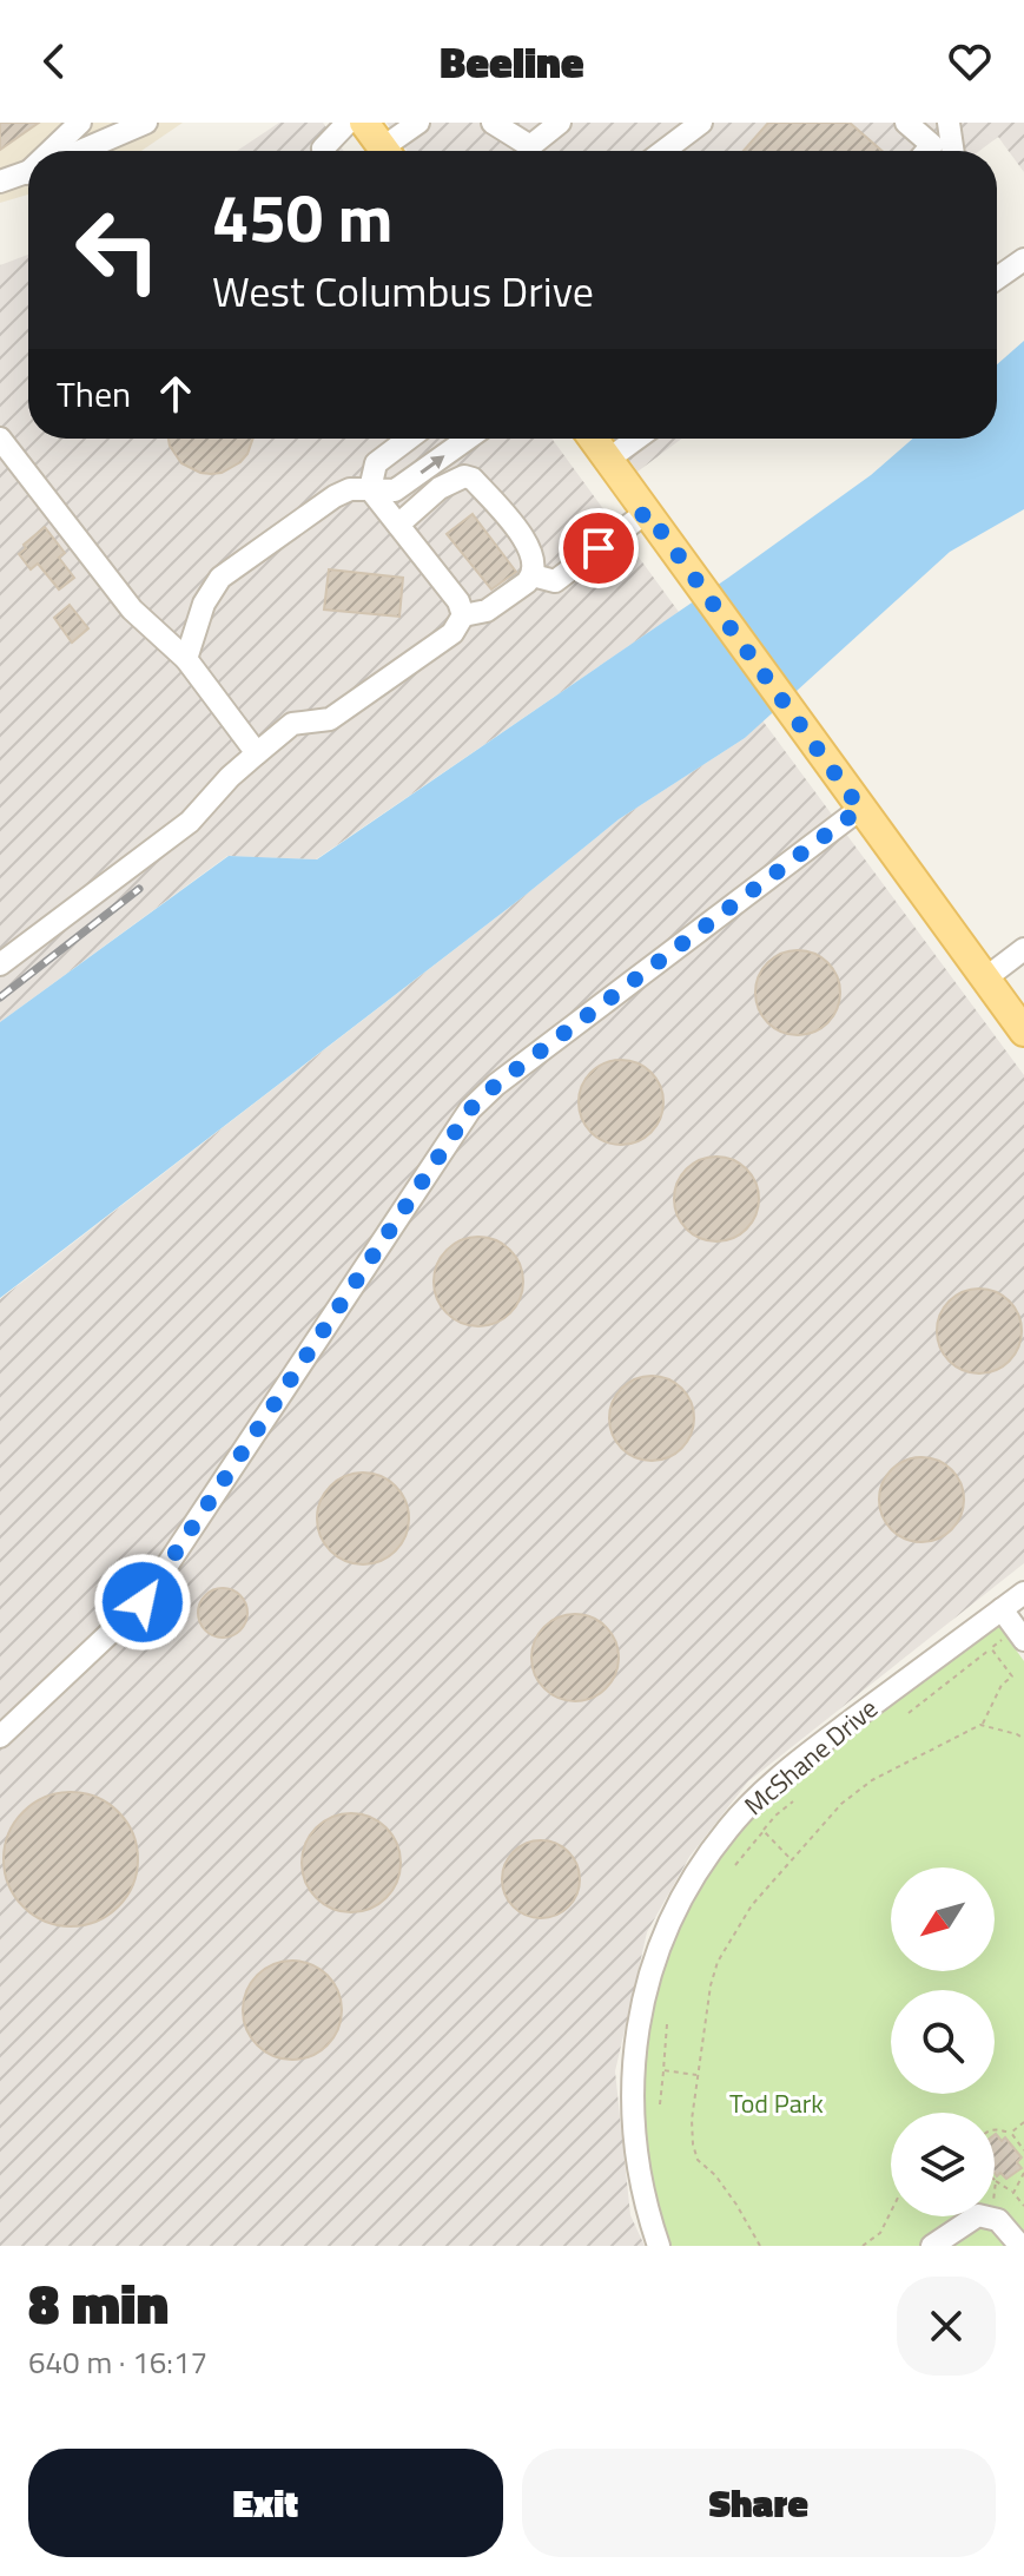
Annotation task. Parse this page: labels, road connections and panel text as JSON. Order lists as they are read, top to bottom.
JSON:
{
  "streets": {
    "street": ["McShane Drive"]
  },
  "parks": ["Tod Park"],
  "north": "bottom left",
  "page": {
    "header": "Beeline",
    "turn": ["450 m", "West Columbus Drive"],
    "then": "Then",
    "heading": ["8 min", "640 m · 16:17"],
    "buttons": ["Exit", "Share"]
  }
}
